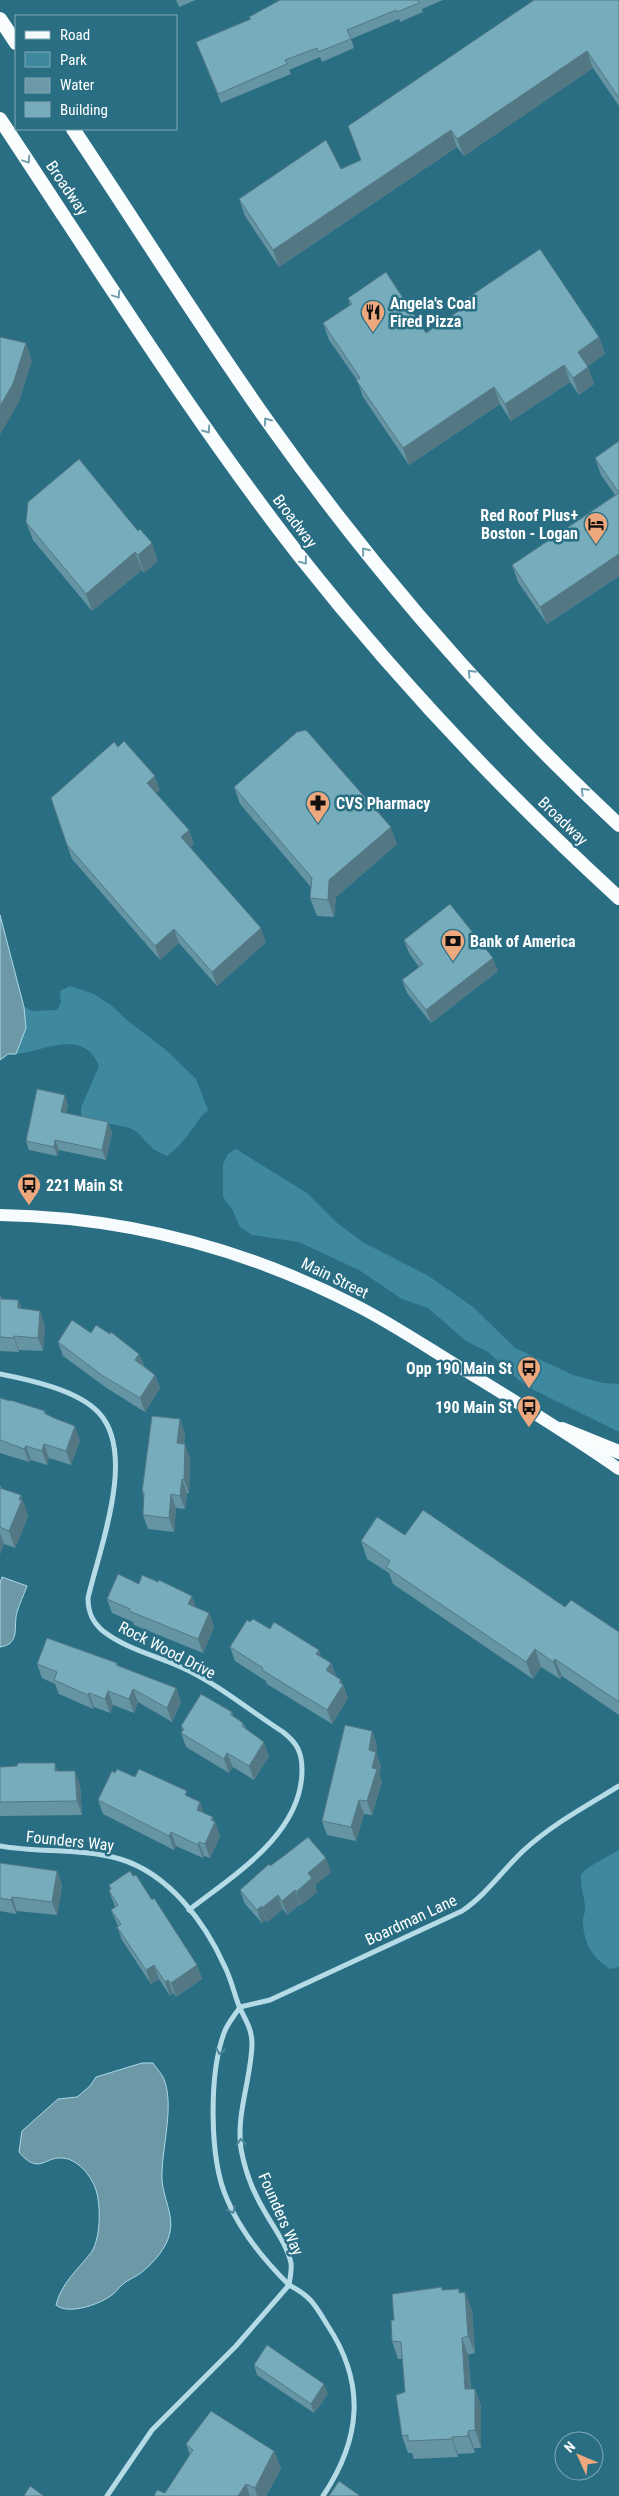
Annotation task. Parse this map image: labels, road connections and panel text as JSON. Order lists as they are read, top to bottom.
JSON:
{
  "streets": {
    "highway": ["Broadway"],
    "main road": ["Main Street"],
    "street": ["Rock Wood Drive", "Founders Way", "Boardman Lane"]
  },
  "crossings": [
    ["Rock Wood Drive", "Founders Way"],
    ["Founders Way", "Boardman Lane"]
  ],
  "places": {
    "restaurant": ["Angela's Coal Fired Pizza"],
    "hotel": ["Red Roof Plus+ Boston - Logan"],
    "pharmacy": ["CVS Pharmacy"],
    "bank": ["Bank of America"],
    "bus stop": ["221 Main St", "Opp 190 Main St", "190 Main St"]
  },
  "legend": [
    "Road",
    "Park",
    "Water",
    "Building"
  ],
  "north": "top left"
}
